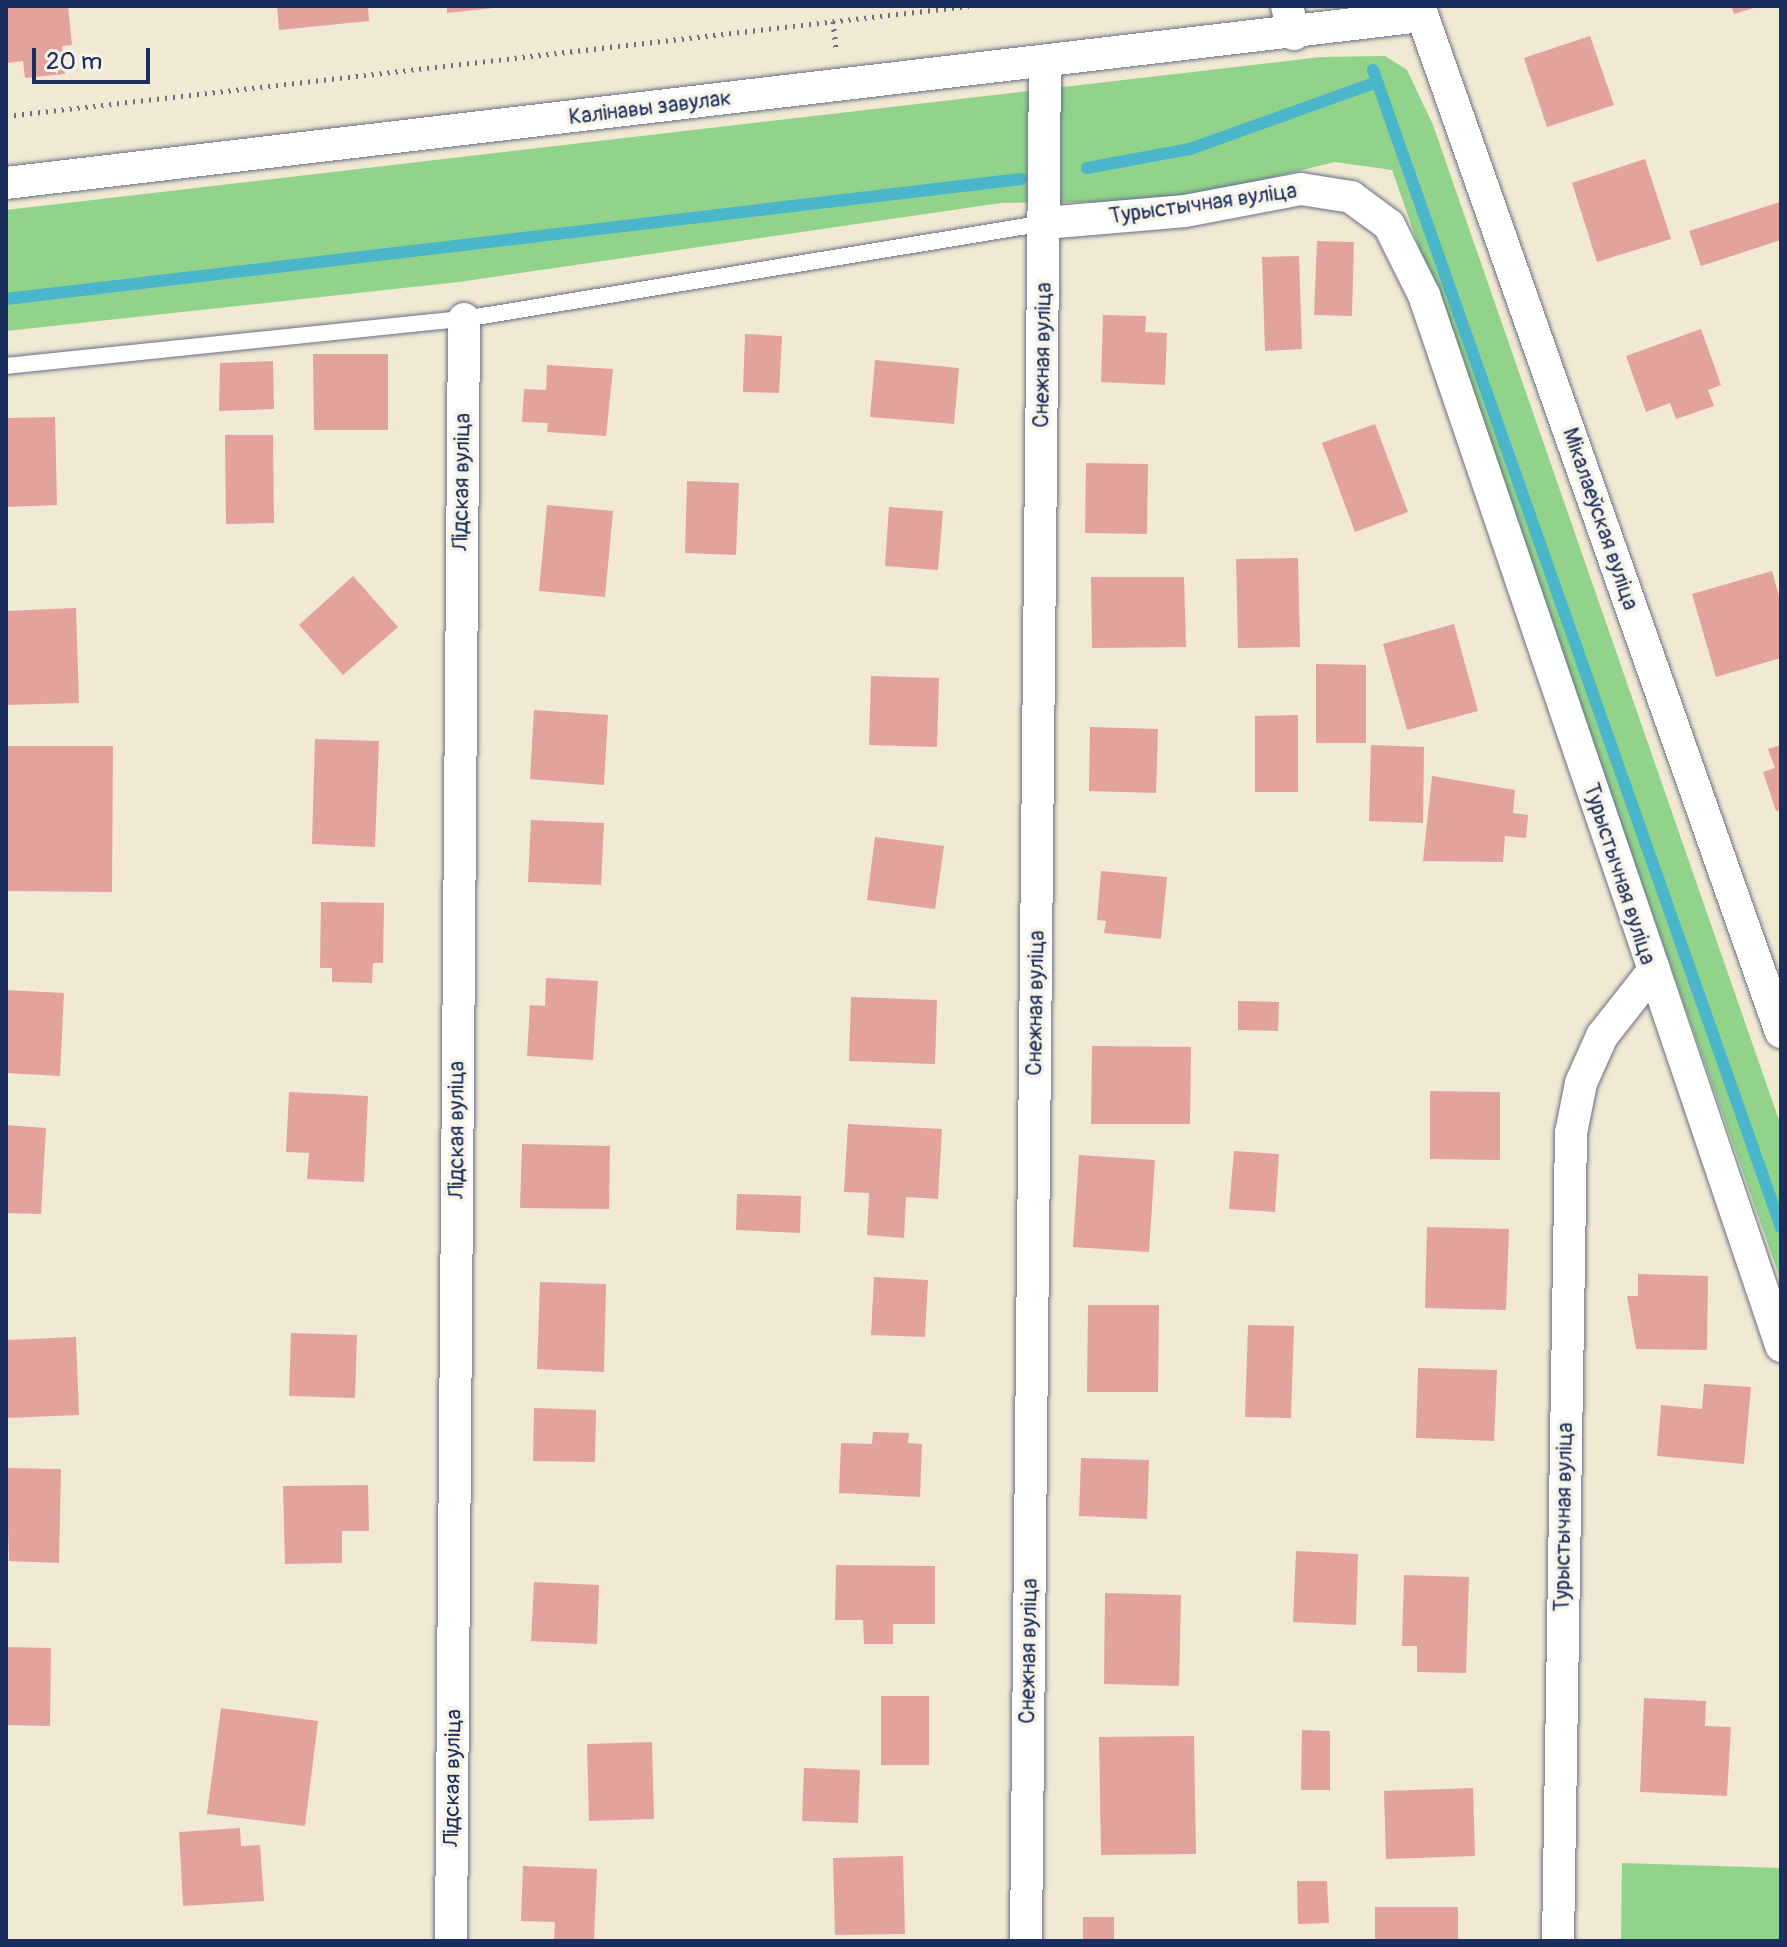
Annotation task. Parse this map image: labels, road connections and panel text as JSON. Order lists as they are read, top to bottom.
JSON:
{
  "streets": {
    "street": [
      "Калінавы завулак",
      "Турыстычная вуліца",
      "Снежная вуліца",
      "Лідская вуліца",
      "Мікалаеўская вуліца"
    ]
  },
  "crossings": [
    ["Калінавы завулак", "Снежная вуліца"],
    ["Калінавы завулак", "Мікалаеўская вуліца"],
    ["Турыстычная вуліца", "Снежная вуліца"]
  ],
  "scale_bar": "20 m"
}
